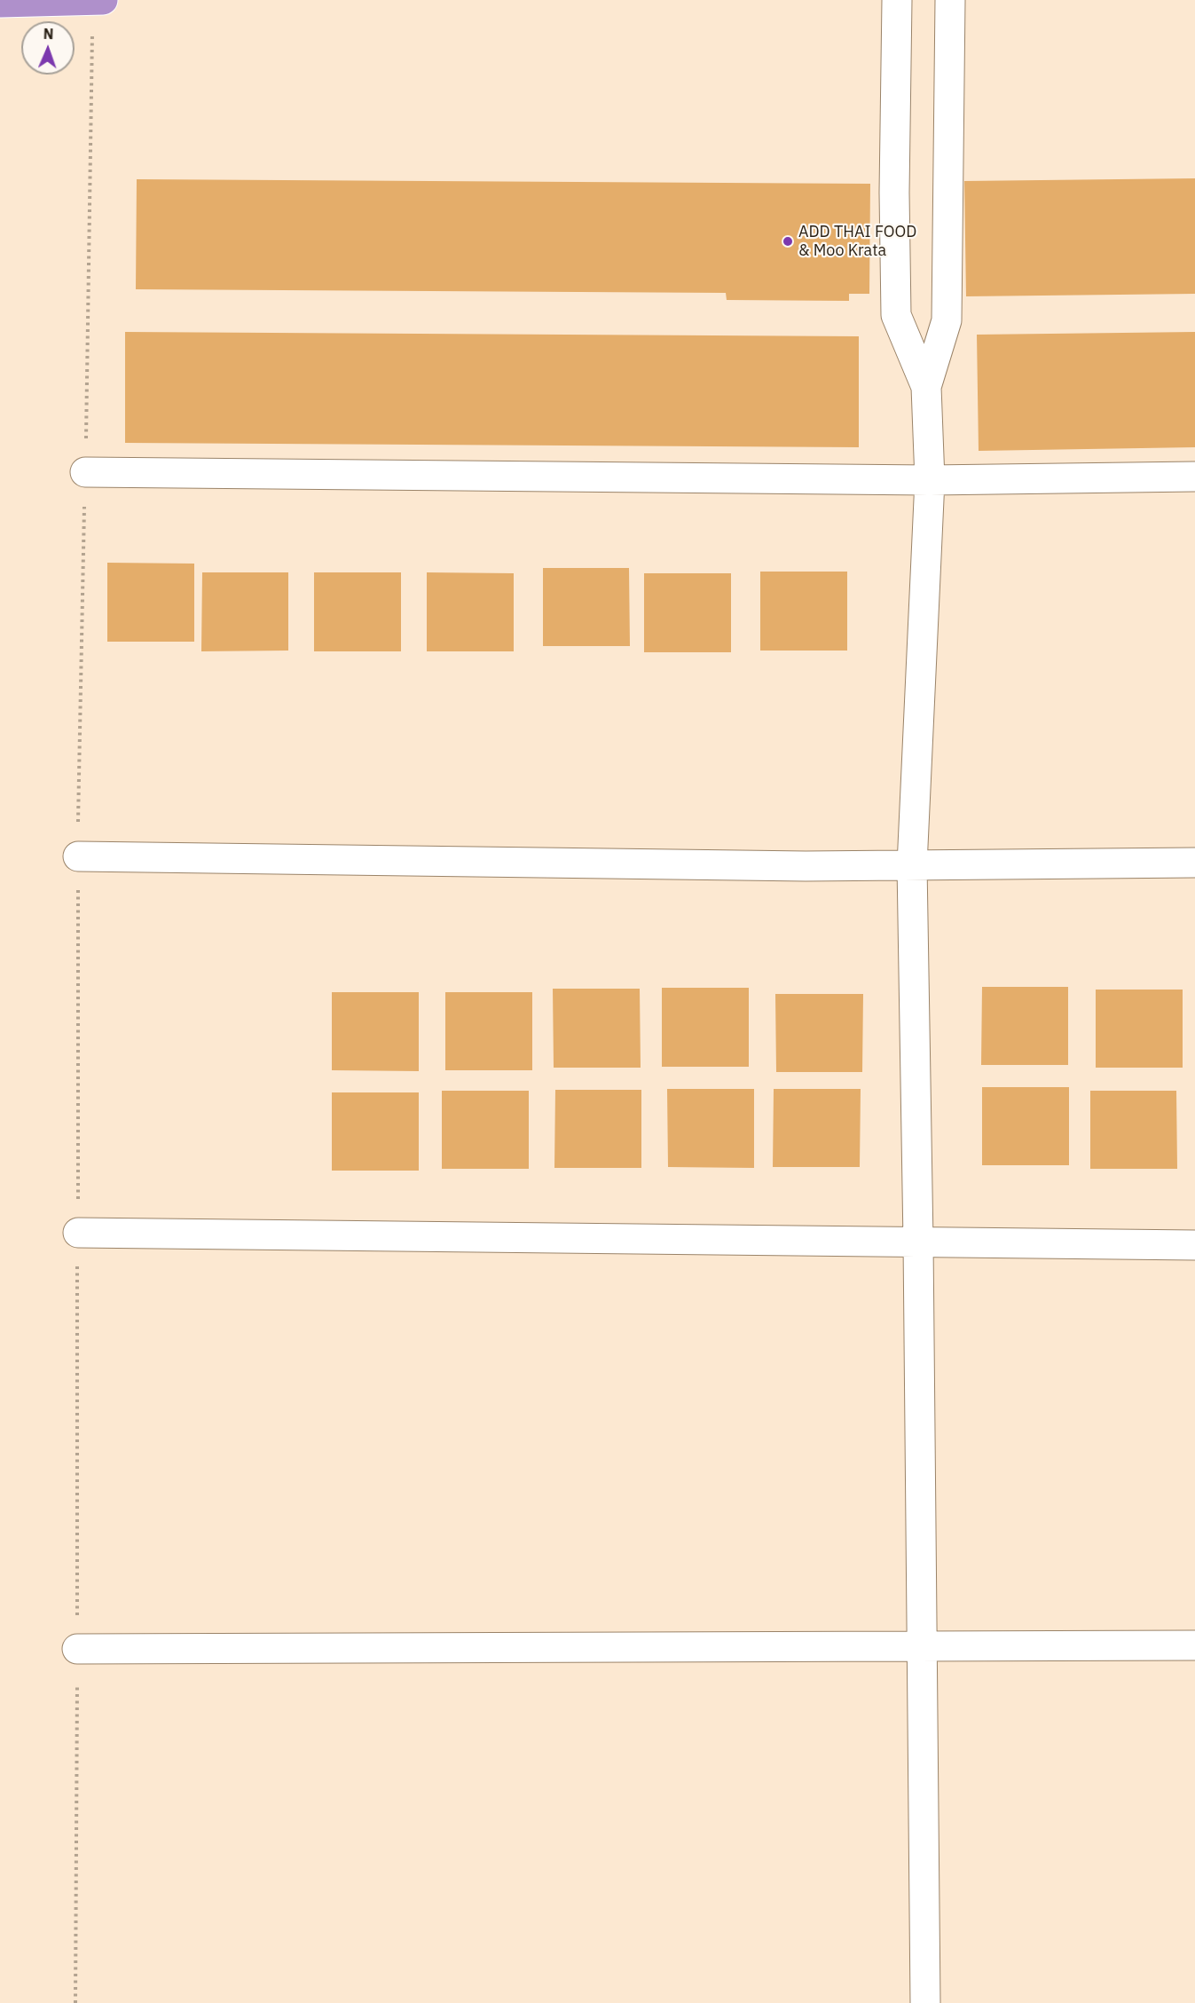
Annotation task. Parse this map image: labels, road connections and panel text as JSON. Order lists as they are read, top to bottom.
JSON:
{
  "places": ["ADD THAI FOOD & Moo Krata"],
  "north": "top"
}
